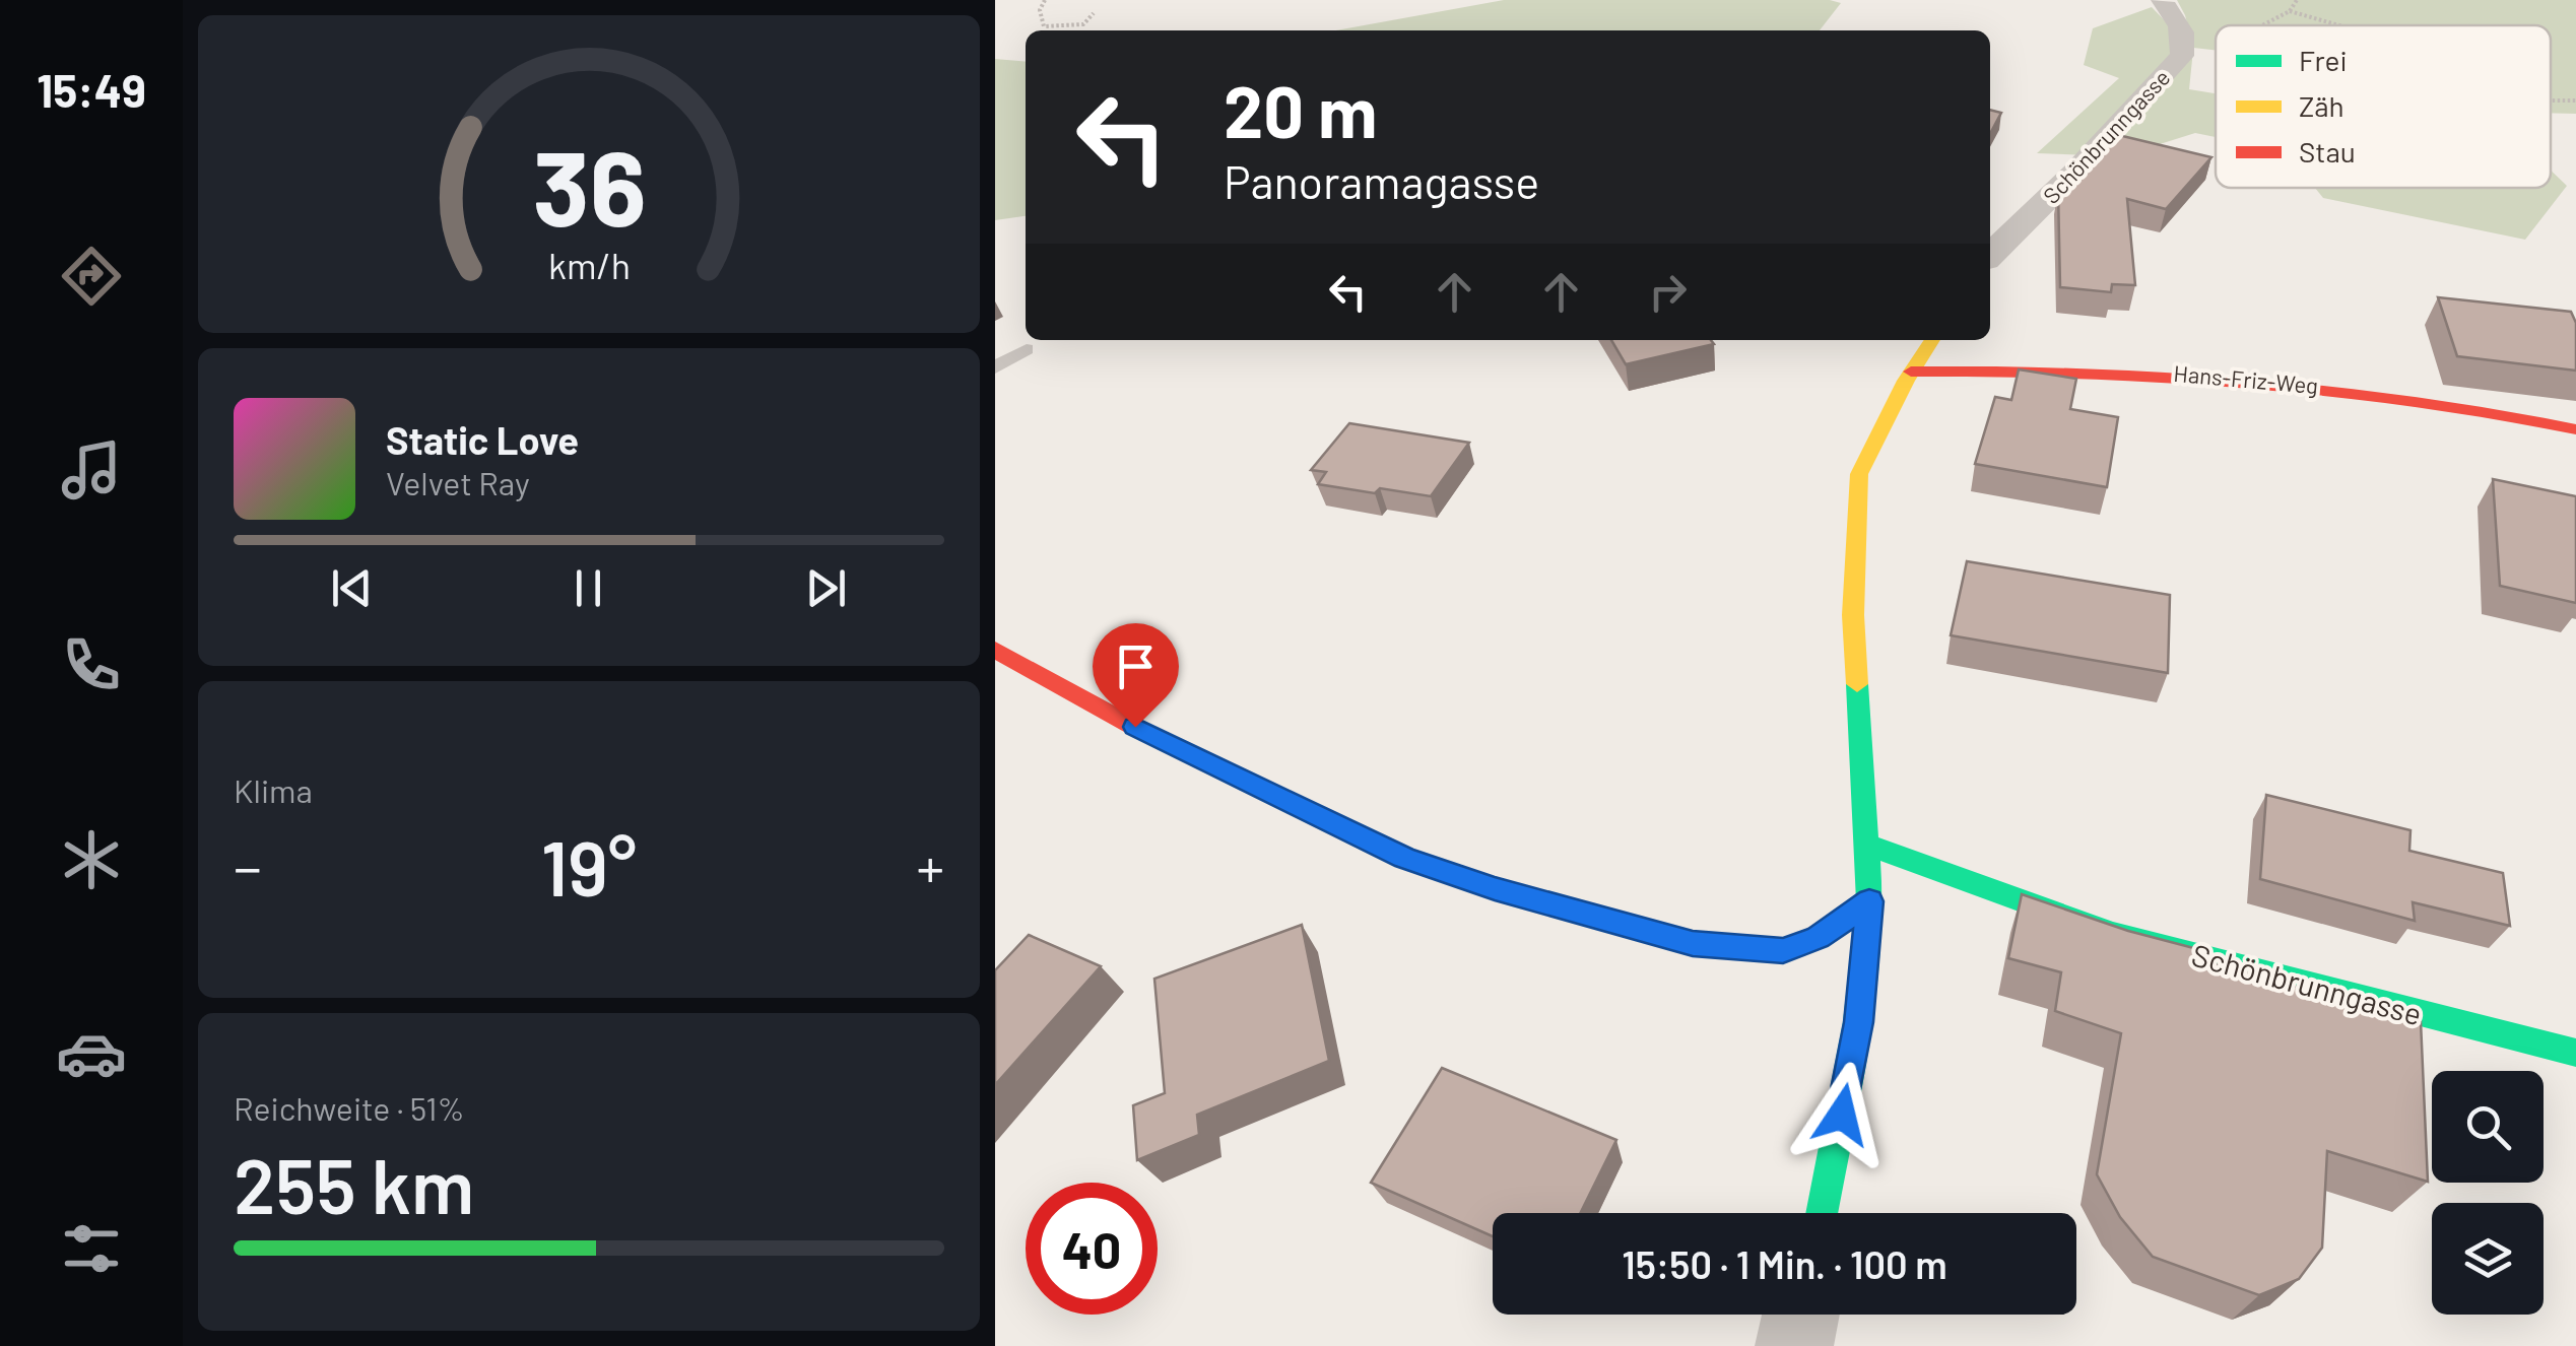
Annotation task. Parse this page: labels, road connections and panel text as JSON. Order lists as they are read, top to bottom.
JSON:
{
  "streets": {
    "street": ["Schönbrunngasse", "Hans-Friz-Weg"]
  },
  "legend": ["Frei", "Zäh", "Stau"],
  "page": {
    "tabs": "15:49",
    "turn": ["20 m", "Panoramagasse"],
    "song": ["Static Love", "Velvet Ray"],
    "tile": [
      "Klima",
      ["Reichweite · 51%", "255 km"]
    ],
    "heat": ["−", "19°", "+"],
    "limit": "40",
    "trip": "15:50 · 1 Min. · 100 m",
    "gauge": ["36", "km/h"]
  }
}
